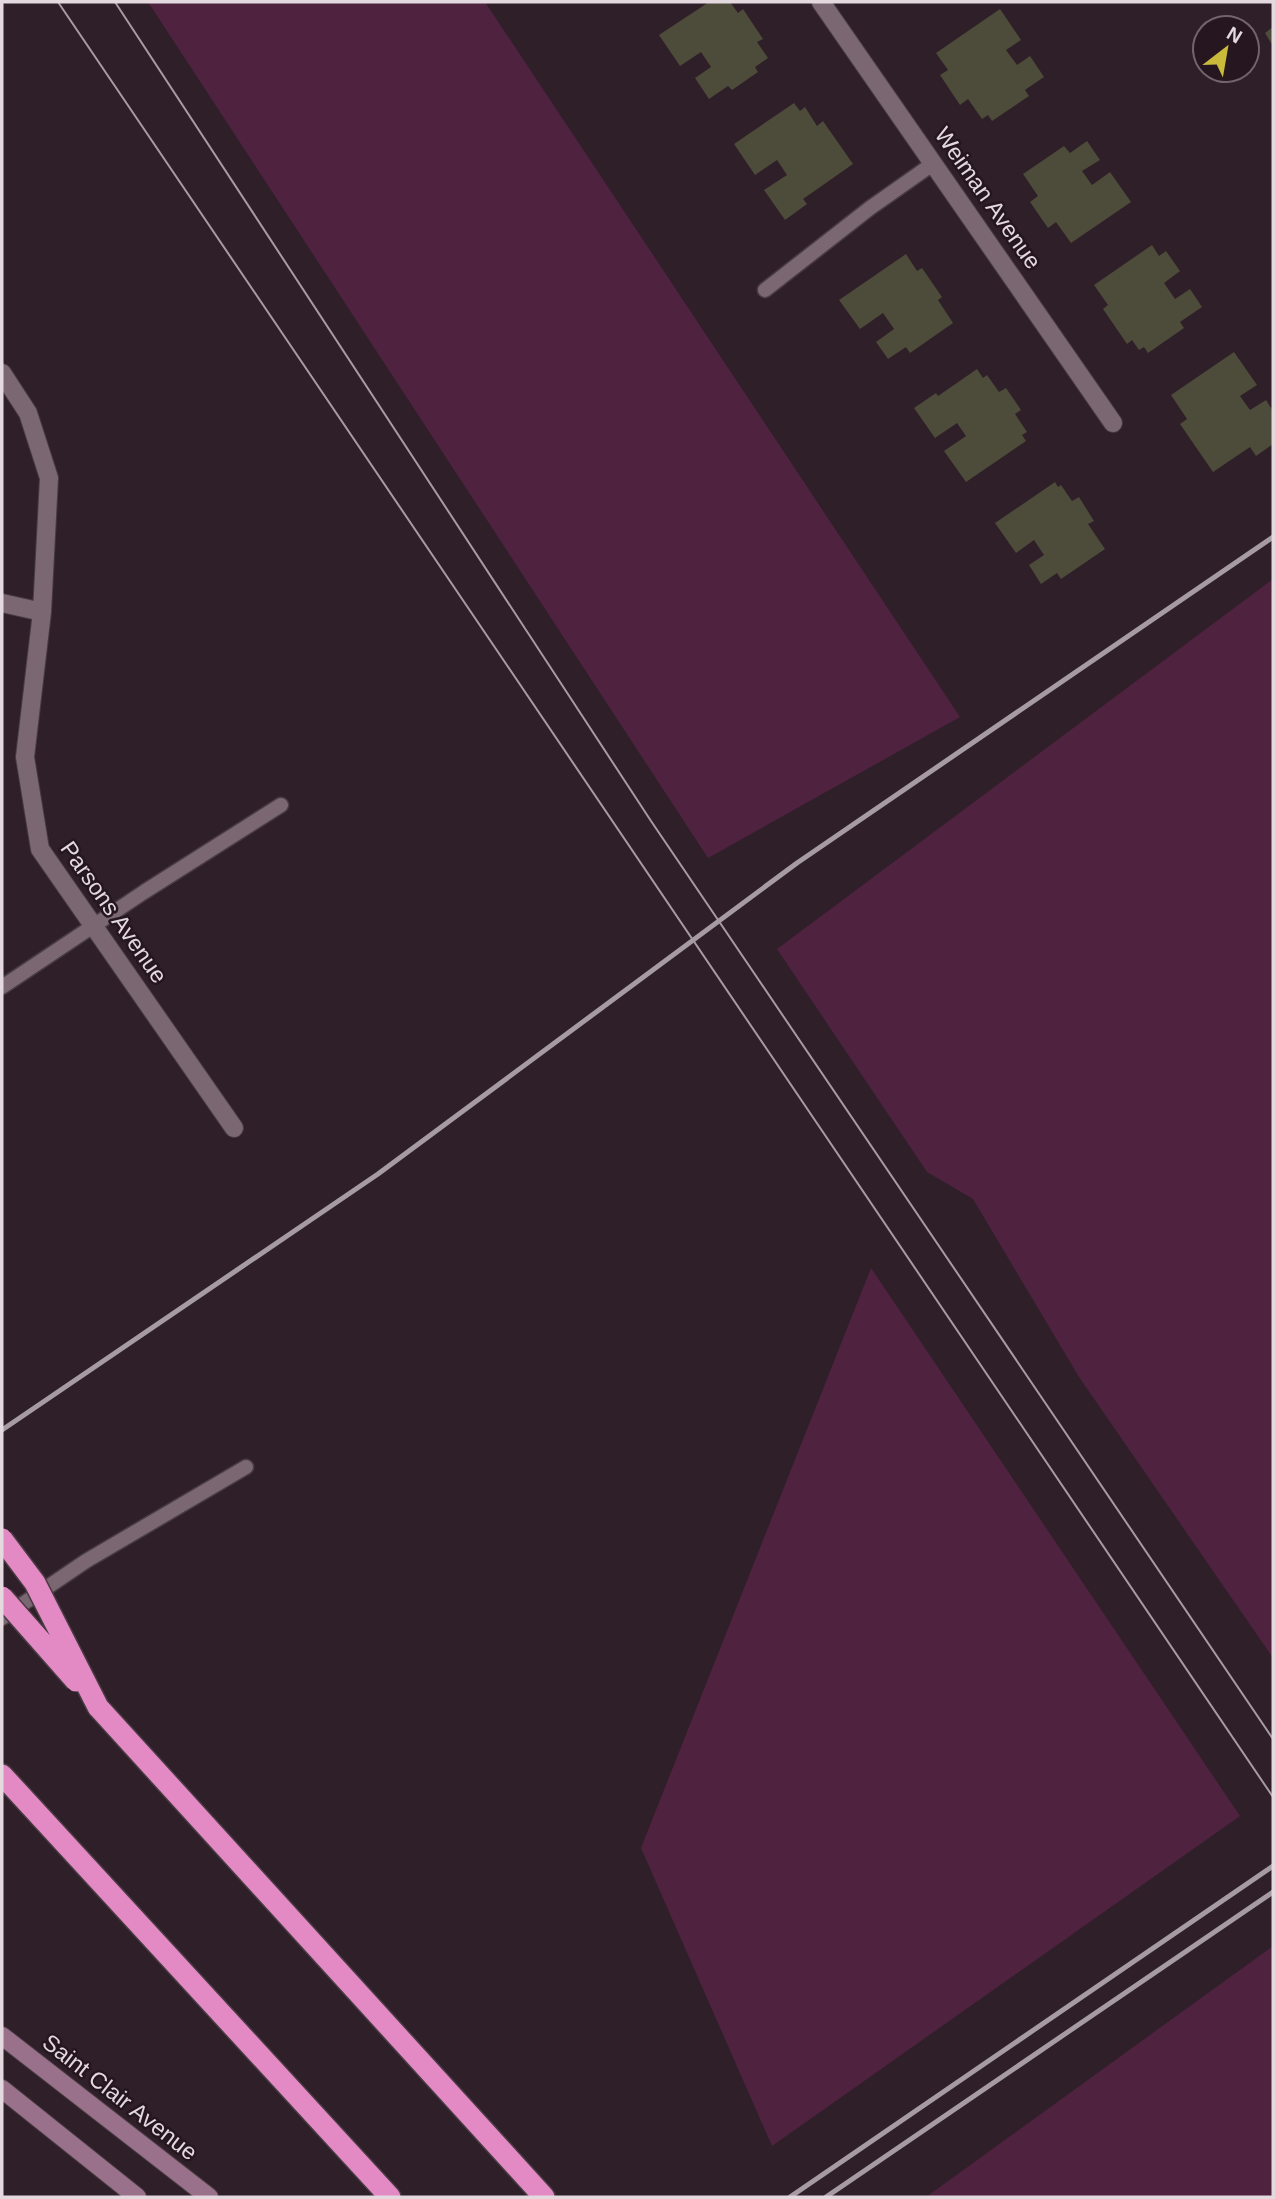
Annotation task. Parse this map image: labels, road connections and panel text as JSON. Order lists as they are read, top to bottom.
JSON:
{
  "streets": {
    "main road": ["Saint Clair Avenue"],
    "street": ["Weiman Avenue", "Parsons Avenue"]
  },
  "north": "top right"
}
